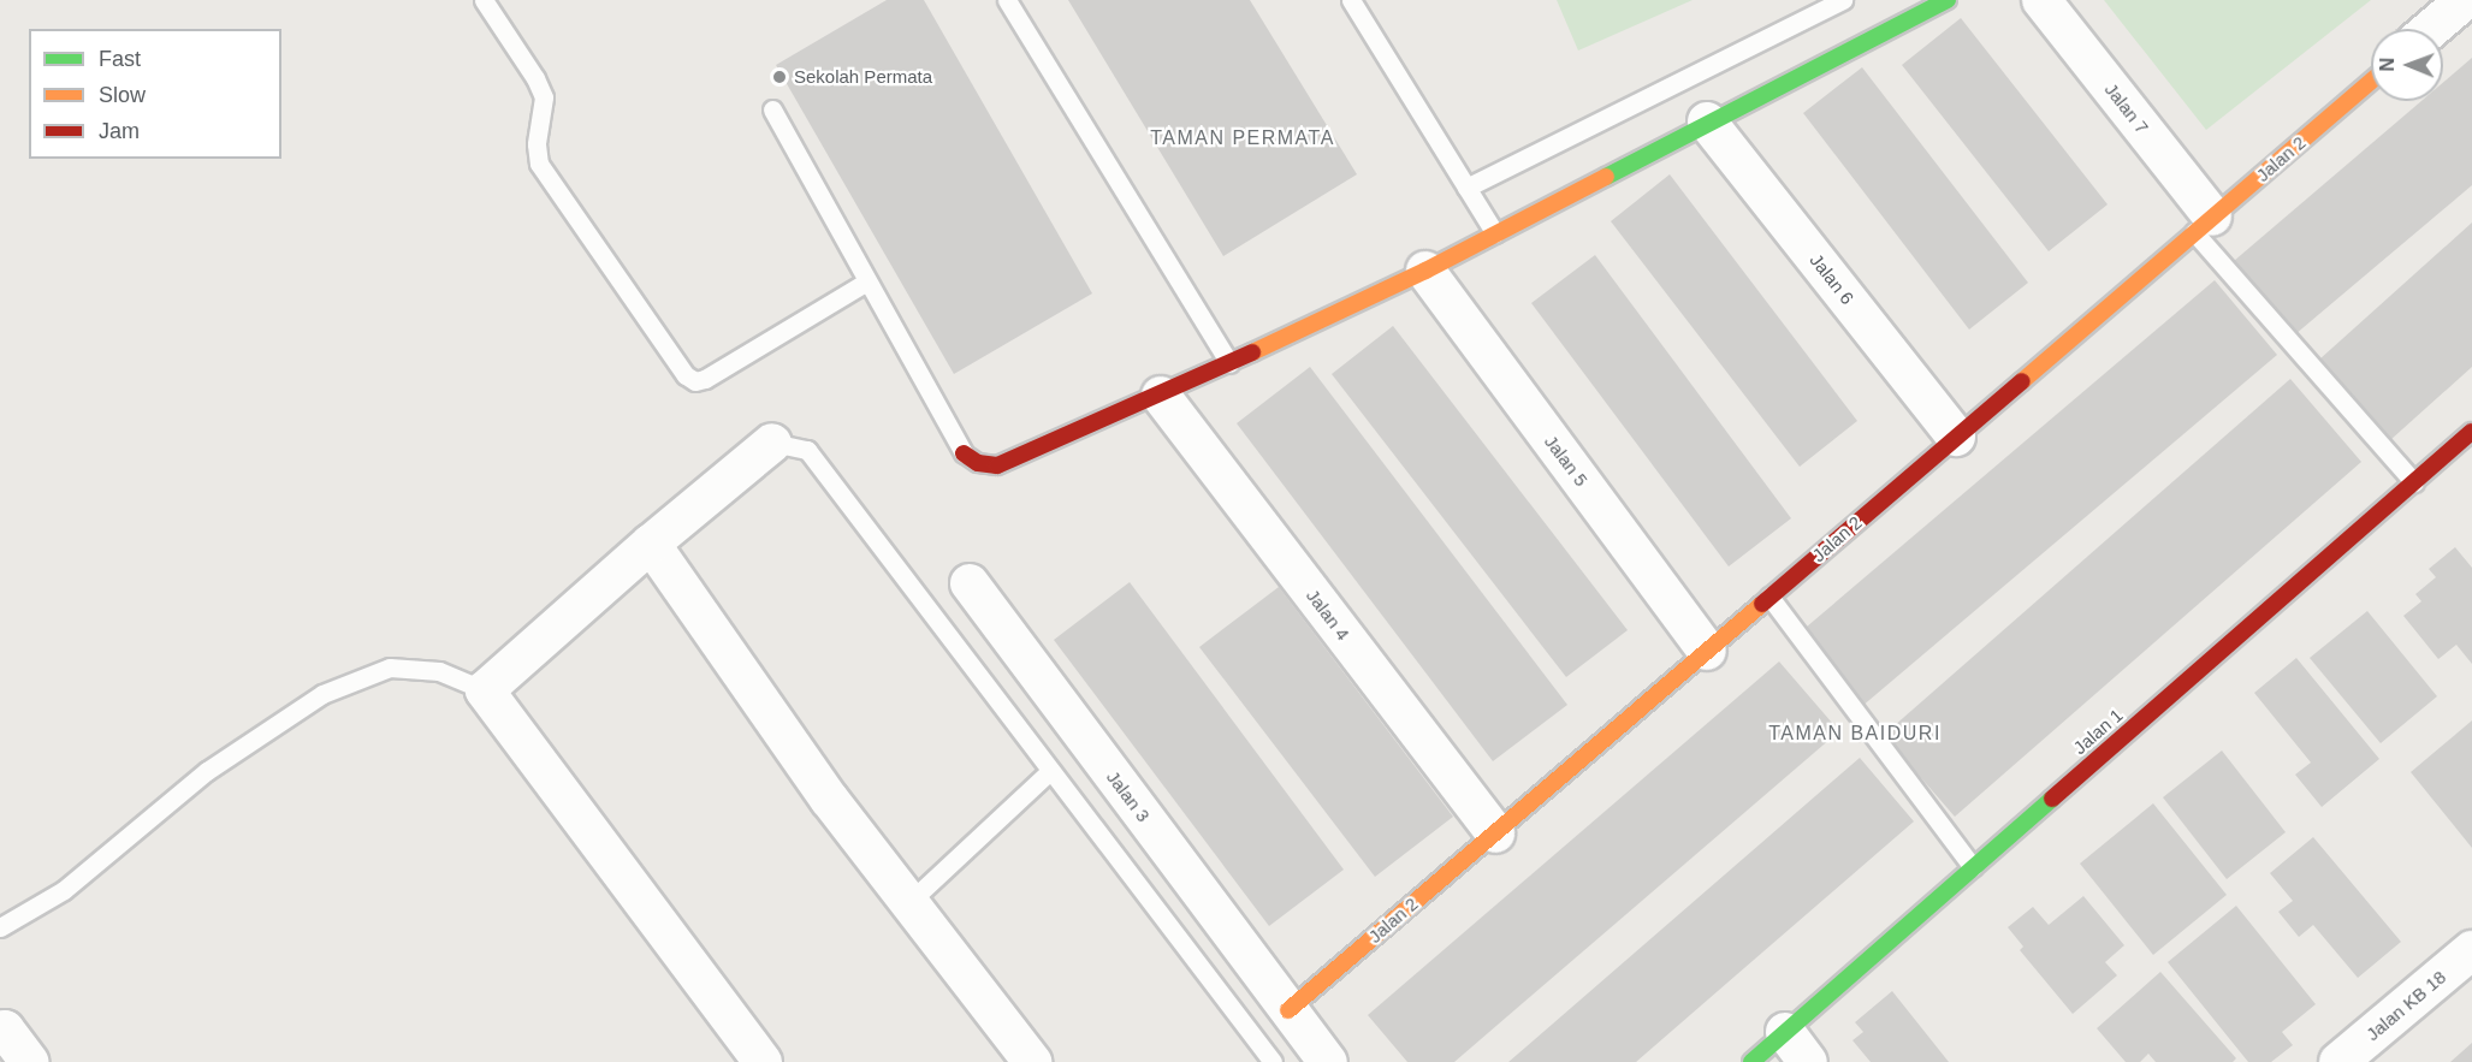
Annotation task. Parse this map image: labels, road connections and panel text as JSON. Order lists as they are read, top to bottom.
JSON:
{
  "streets": {
    "street": [
      "Jalan 7",
      "Jalan 2",
      "Jalan 6",
      "Jalan 5",
      "Jalan 4",
      "Jalan 1",
      "Jalan 3",
      "Jalan KB 18"
    ]
  },
  "crossings": [
    ["Jalan 7", "Jalan 2"],
    ["Jalan 2", "Jalan 6"],
    ["Jalan 2", "Jalan 5"],
    ["Jalan 2", "Jalan 4"],
    ["Jalan 2", "Jalan 3"]
  ],
  "districts": ["TAMAN PERMATA", "TAMAN BAIDURI"],
  "places": ["Sekolah Permata"],
  "legend": ["Fast", "Slow", "Jam"],
  "north": "left"
}
